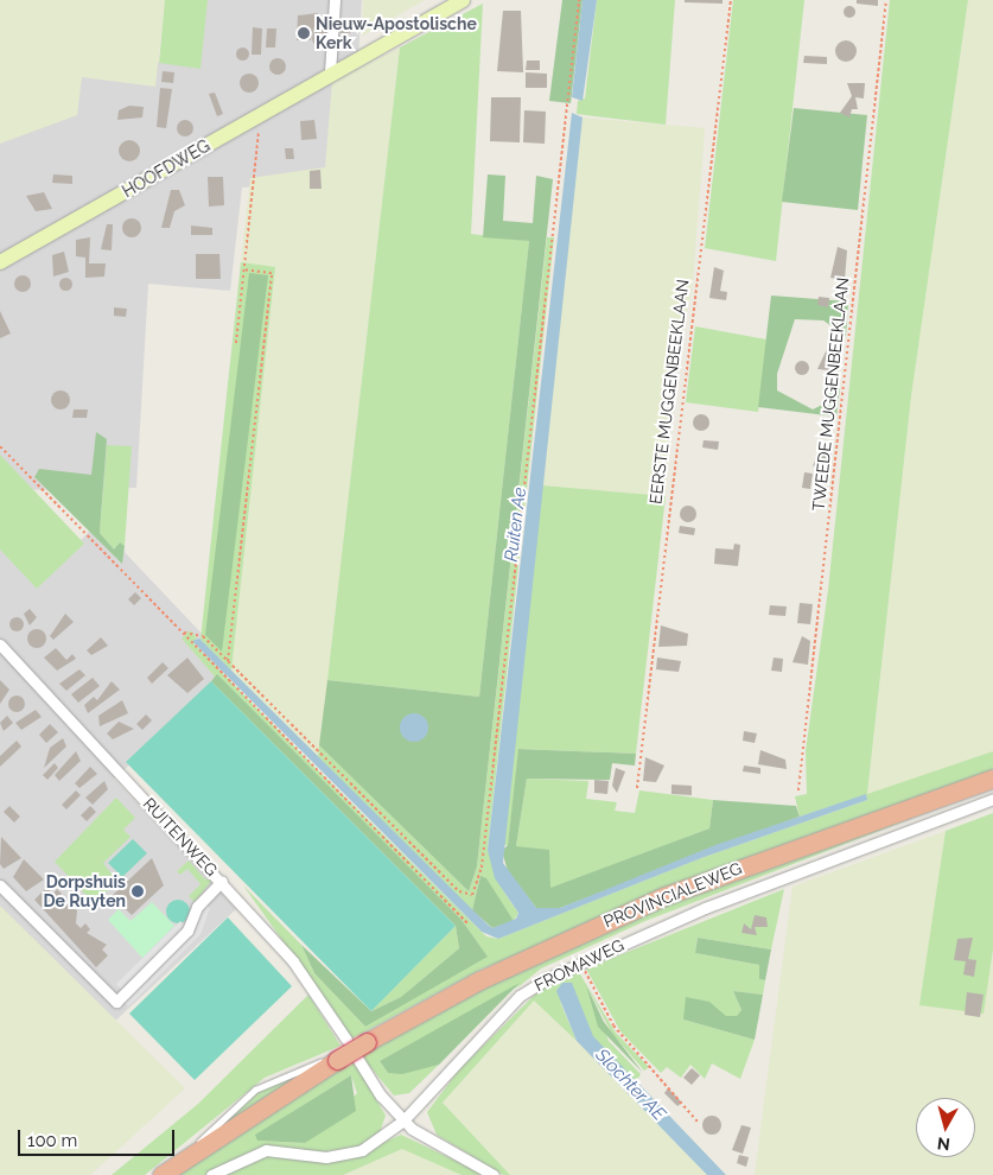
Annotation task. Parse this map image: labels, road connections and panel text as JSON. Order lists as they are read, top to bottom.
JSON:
{
  "streets": {
    "highway": ["PROVINCIALEWEG"],
    "main road": ["HOOFDWEG"],
    "street": ["RUITENWEG", "FROMAWEG"],
    "path": ["EERSTE MUGGENBEEKLAAN", "TWEEDE MUGGENBEEKLAAN"]
  },
  "water": ["Ruiten Ae", "Slochter AE"],
  "places": ["Nieuw-Apostolische Kerk", "Dorpshuis De Ruyten"],
  "scale_bar": "100 m",
  "north": "bottom"
}
